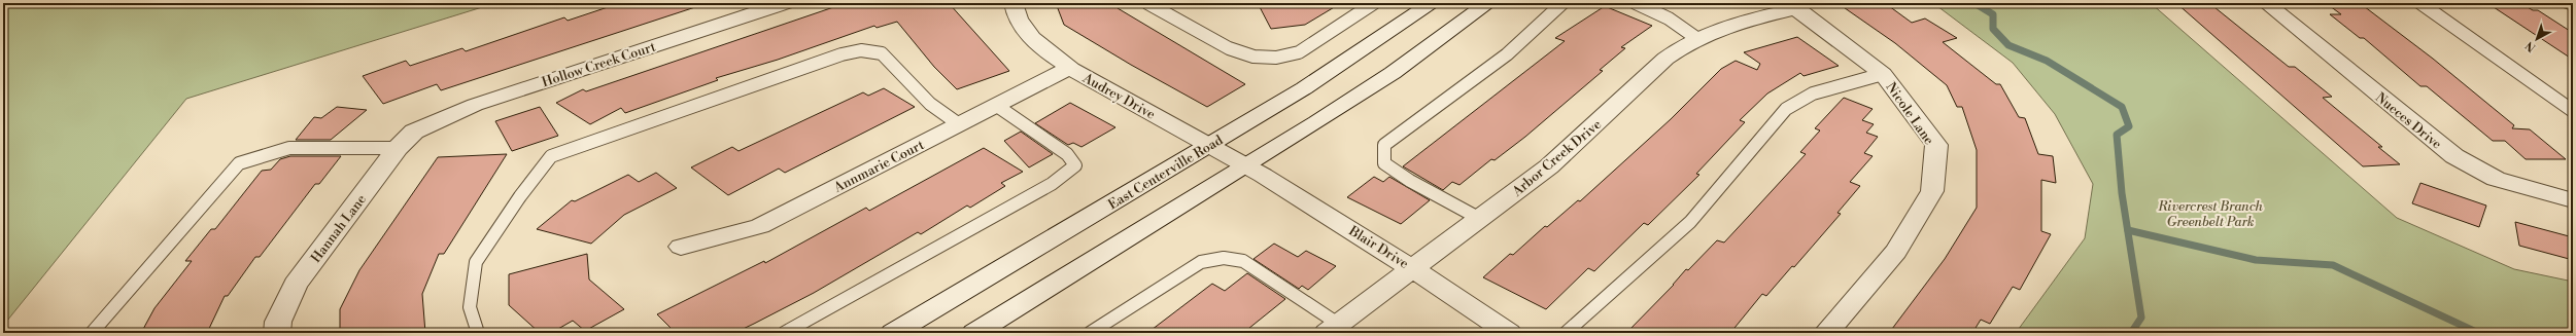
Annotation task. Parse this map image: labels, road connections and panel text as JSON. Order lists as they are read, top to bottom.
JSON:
{
  "streets": {
    "street": [
      "Hollow Creek Court",
      "Audrey Drive",
      "Nicole Lane",
      "Nueces Drive",
      "Arbor Creek Drive",
      "Annmarie Court",
      "East Centerville Road",
      "Hannah Lane",
      "Blair Drive"
    ]
  },
  "crossings": [
    ["Hollow Creek Court", "Hannah Lane"],
    ["Audrey Drive", "Annmarie Court"],
    ["Audrey Drive", "East Centerville Road"],
    ["Audrey Drive", "Blair Drive"],
    ["Nicole Lane", "Arbor Creek Drive"],
    ["Arbor Creek Drive", "Blair Drive"]
  ],
  "parks": ["Rivercrest Branch Greenbelt Park"],
  "north": "bottom left"
}
